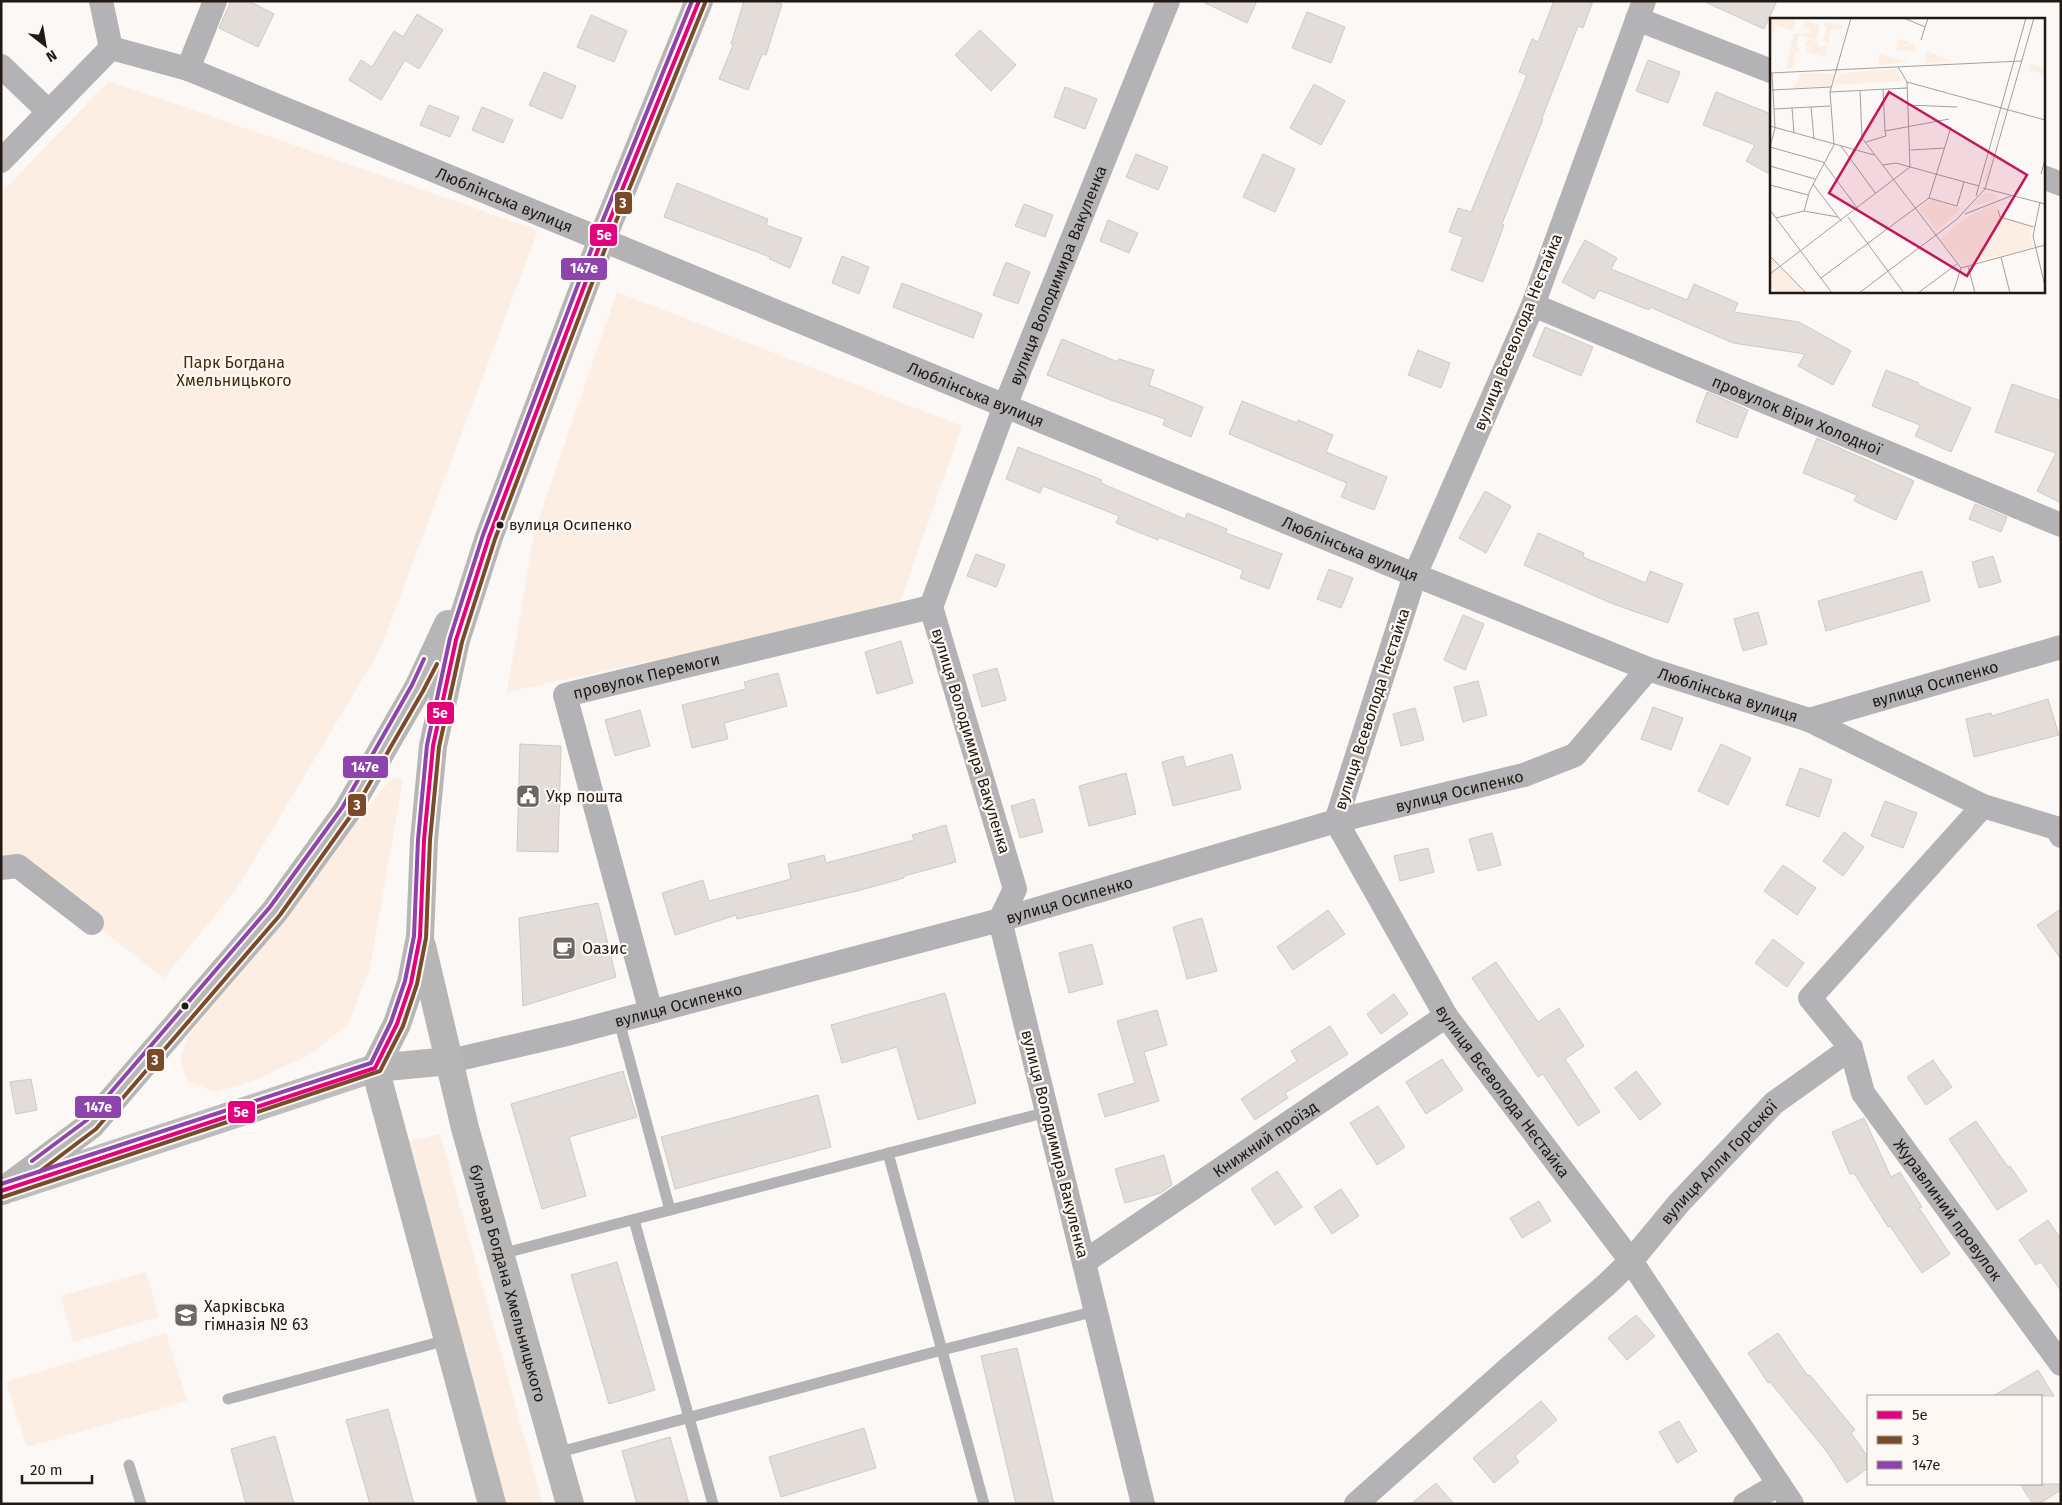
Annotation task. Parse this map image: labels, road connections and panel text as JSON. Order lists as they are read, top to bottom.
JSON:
{
  "streets": {
    "main road": ["бульвар Богдана Хмельницького"],
    "street": [
      "Люблінська вулиця",
      "вулиця Володимира Вакуленка",
      "вулиця Всеволода Нестайка",
      "провулок Віри Холодної",
      "провулок Перемоги",
      "вулиця Осипенко",
      "Книжний проїзд",
      "вулиця Алли Горської",
      "Журавлиний провулок"
    ]
  },
  "crossings": [
    ["Люблінська вулиця", "вулиця Володимира Вакуленка"],
    ["Люблінська вулиця", "вулиця Всеволода Нестайка"],
    ["Люблінська вулиця", "вулиця Осипенко"],
    ["вулиця Володимира Вакуленка", "провулок Перемоги"],
    ["вулиця Володимира Вакуленка", "вулиця Осипенко"],
    ["вулиця Володимира Вакуленка", "Книжний проїзд"],
    ["вулиця Всеволода Нестайка", "провулок Віри Холодної"],
    ["вулиця Всеволода Нестайка", "вулиця Осипенко"],
    ["вулиця Всеволода Нестайка", "Книжний проїзд"],
    ["вулиця Всеволода Нестайка", "вулиця Алли Горської"],
    ["провулок Перемоги", "вулиця Осипенко"],
    ["вулиця Осипенко", "бульвар Богдана Хмельницького"],
    ["вулиця Алли Горської", "Журавлиний провулок"]
  ],
  "parks": ["Парк Богдана Хмельницького"],
  "places": {
    "other": ["вулиця Осипенко"],
    "public building": ["Укр пошта"],
    "cafe": ["Оазис"],
    "school or university": ["Харківська гімназія № 63"]
  },
  "lines": ["transit line 5е", "transit line 147е", "transit line 3"],
  "legend": ["5е", "3", "147е"],
  "scale_bar": "20 m",
  "north": "bottom right"
}
